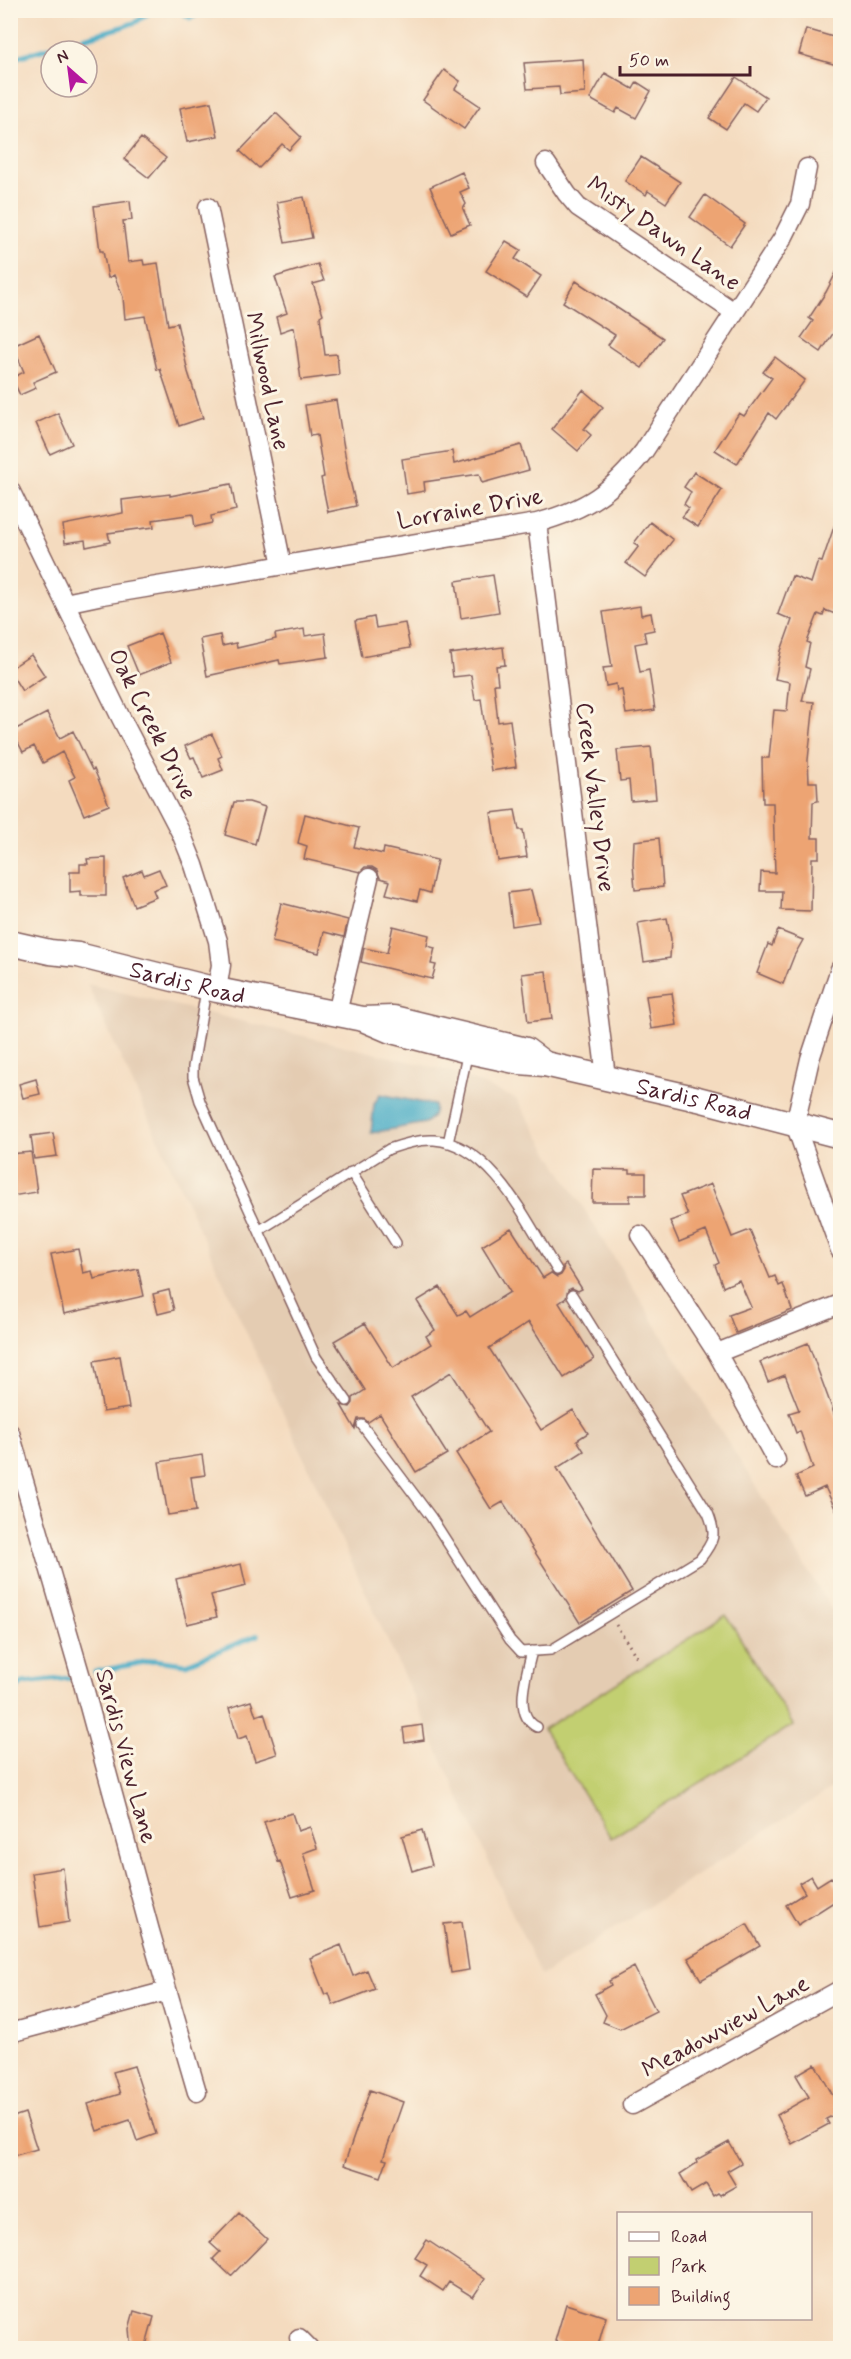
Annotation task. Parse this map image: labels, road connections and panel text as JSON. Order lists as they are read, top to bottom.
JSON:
{
  "streets": {
    "main road": ["Sardis Road"],
    "street": [
      "Misty Dawn Lane",
      "Millwood Lane",
      "Lorraine Drive",
      "Oak Creek Drive",
      "Creek Valley Drive",
      "Sardis View Lane",
      "Meadowview Lane"
    ]
  },
  "crossings": [
    ["Misty Dawn Lane", "Lorraine Drive"],
    ["Millwood Lane", "Lorraine Drive"],
    ["Lorraine Drive", "Oak Creek Drive"],
    ["Lorraine Drive", "Creek Valley Drive"],
    ["Oak Creek Drive", "Sardis Road"],
    ["Creek Valley Drive", "Sardis Road"]
  ],
  "legend": ["Road", "Park", "Building"],
  "scale_bar": "50 m",
  "north": "top left"
}
